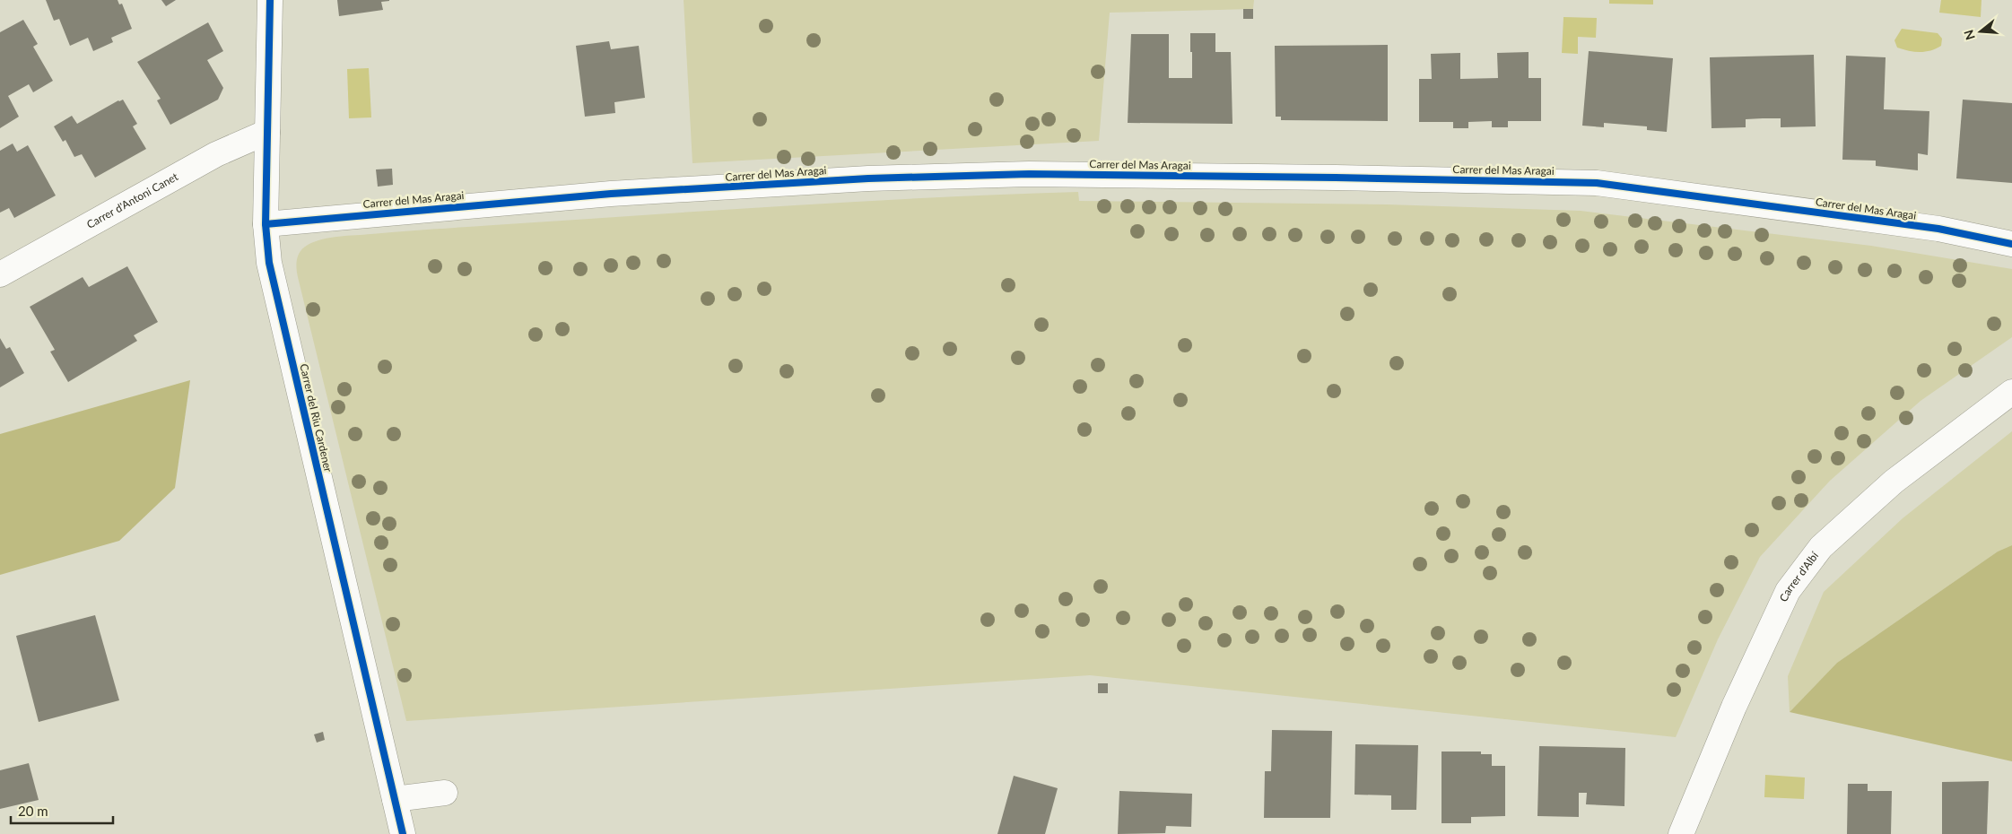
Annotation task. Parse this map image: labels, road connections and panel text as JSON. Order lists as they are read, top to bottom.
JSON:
{
  "streets": {
    "street": [
      "Carrer del Mas Aragai",
      "Carrer d'Antoni Canet",
      "Carrer del Riu Cardener",
      "Carrer d'Albí"
    ]
  },
  "crossings": [
    ["Carrer del Mas Aragai", "Carrer del Riu Cardener"],
    ["Carrer d'Antoni Canet", "Carrer del Riu Cardener"]
  ],
  "scale_bar": "20 m",
  "north": "left"
}
